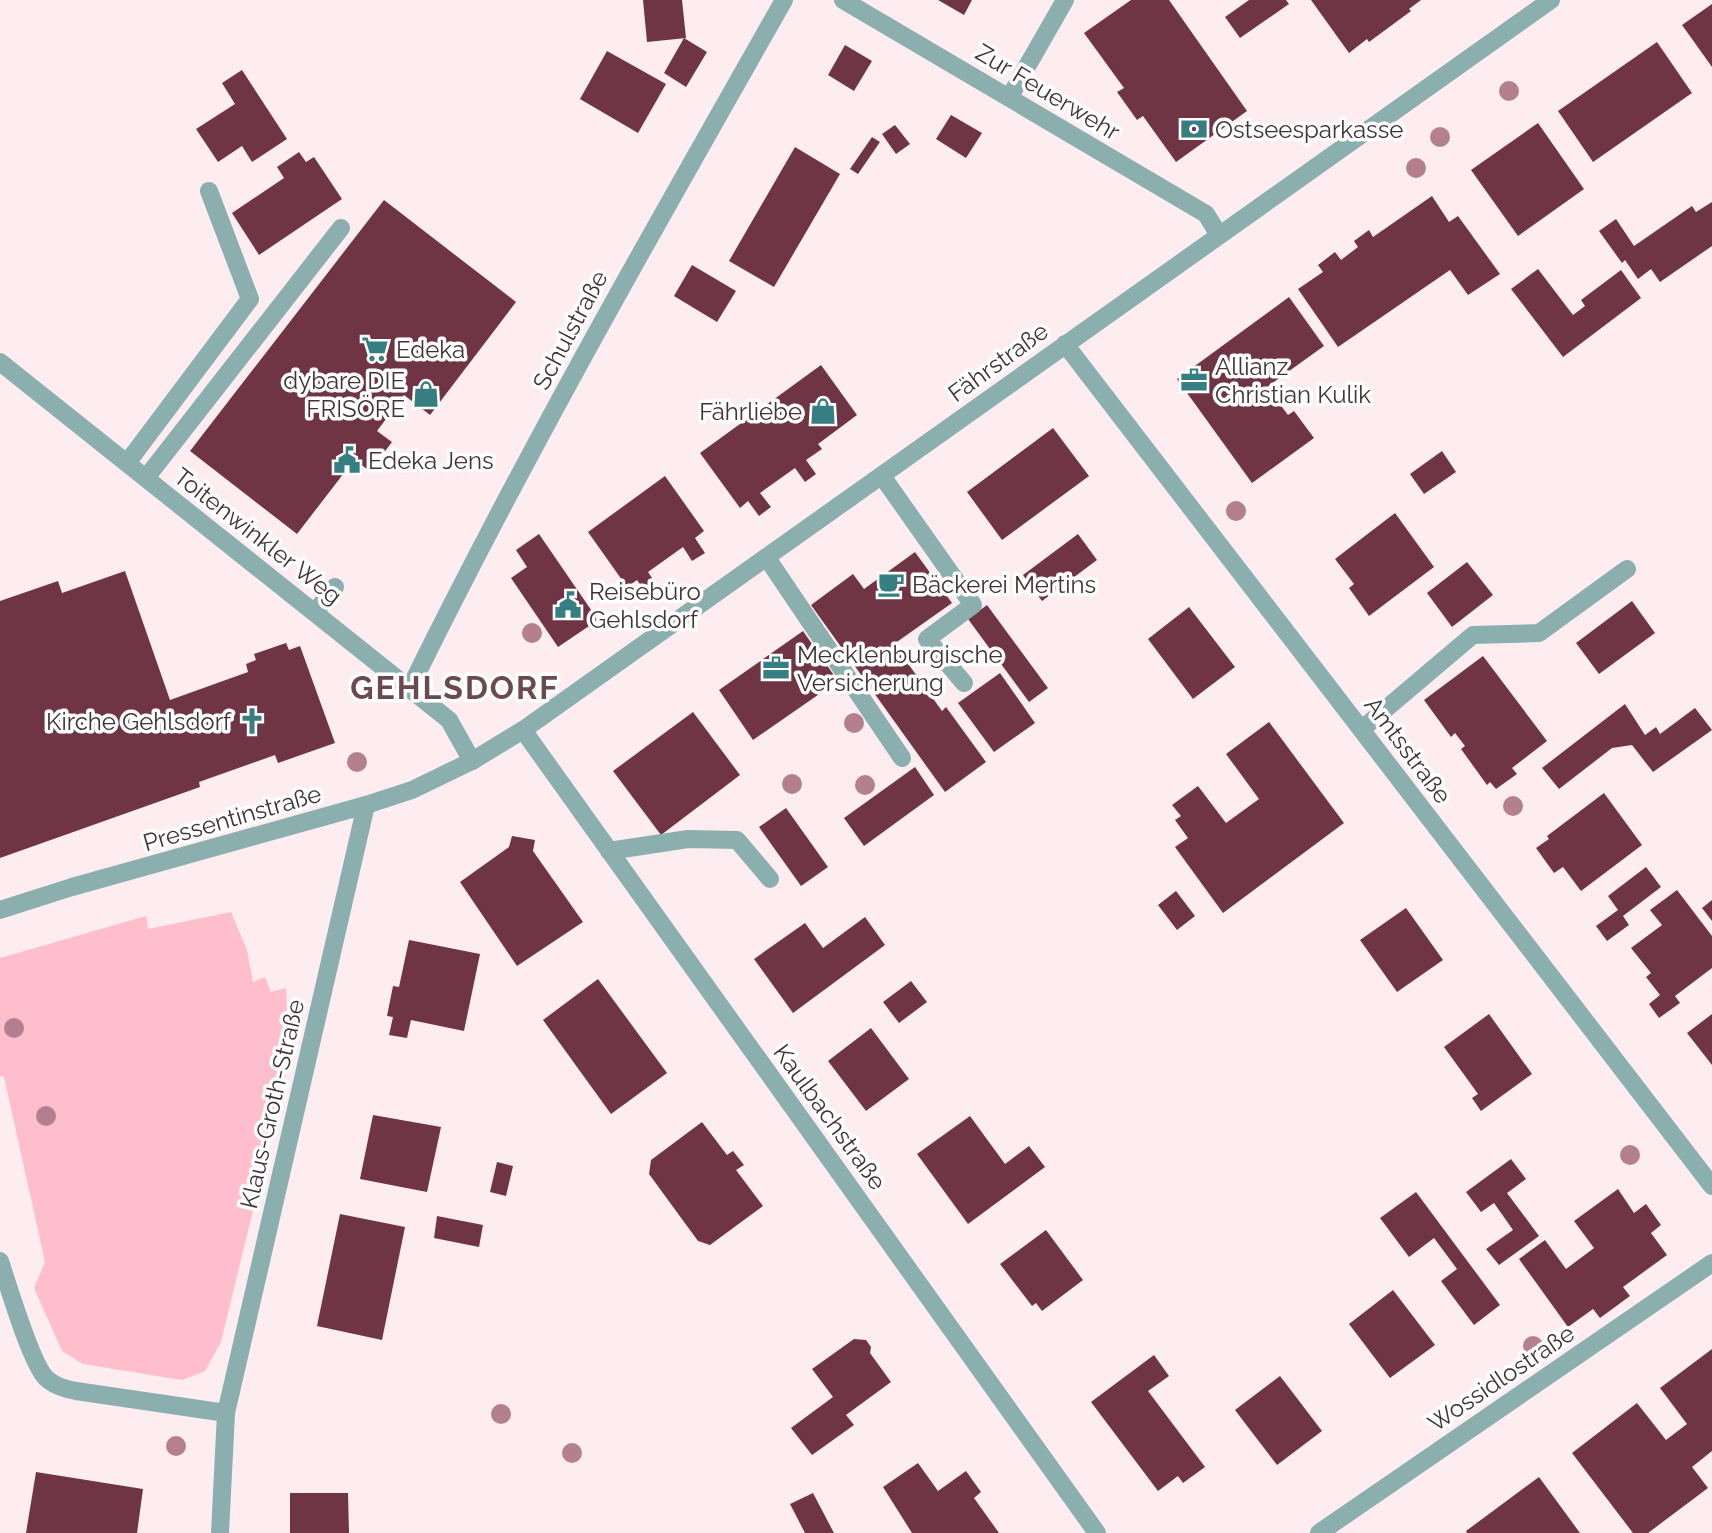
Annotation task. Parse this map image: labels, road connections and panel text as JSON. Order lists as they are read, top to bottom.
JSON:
{
  "streets": {
    "street": [
      "Zur Feuerwehr",
      "Schulstraße",
      "Fährstraße",
      "Toitenwinkler Weg",
      "Amtsstraße",
      "Pressentinstraße",
      "Klaus-Groth-Straße",
      "Kaulbachstraße",
      "Wossidlostraße"
    ]
  },
  "crossings": [
    ["Zur Feuerwehr", "Fährstraße"],
    ["Schulstraße", "Toitenwinkler Weg"],
    ["Fährstraße", "Toitenwinkler Weg"],
    ["Fährstraße", "Amtsstraße"],
    ["Fährstraße", "Pressentinstraße"],
    ["Fährstraße", "Kaulbachstraße"],
    ["Toitenwinkler Weg", "Pressentinstraße"],
    ["Pressentinstraße", "Klaus-Groth-Straße"]
  ],
  "districts": ["GEHLSDORF"],
  "places": {
    "bank": ["Ostseesparkasse"],
    "supermarket": ["Edeka"],
    "office": ["Allianz Christian Kulik", "Mecklenburgische Versicherung"],
    "shop": ["dybare DIE FRISÖRE", "Fährliebe"],
    "public building": ["Edeka Jens", "Reisebüro Gehlsdorf"],
    "cafe": ["Bäckerei Mertins"],
    "church": ["Kirche Gehlsdorf"]
  }
}
